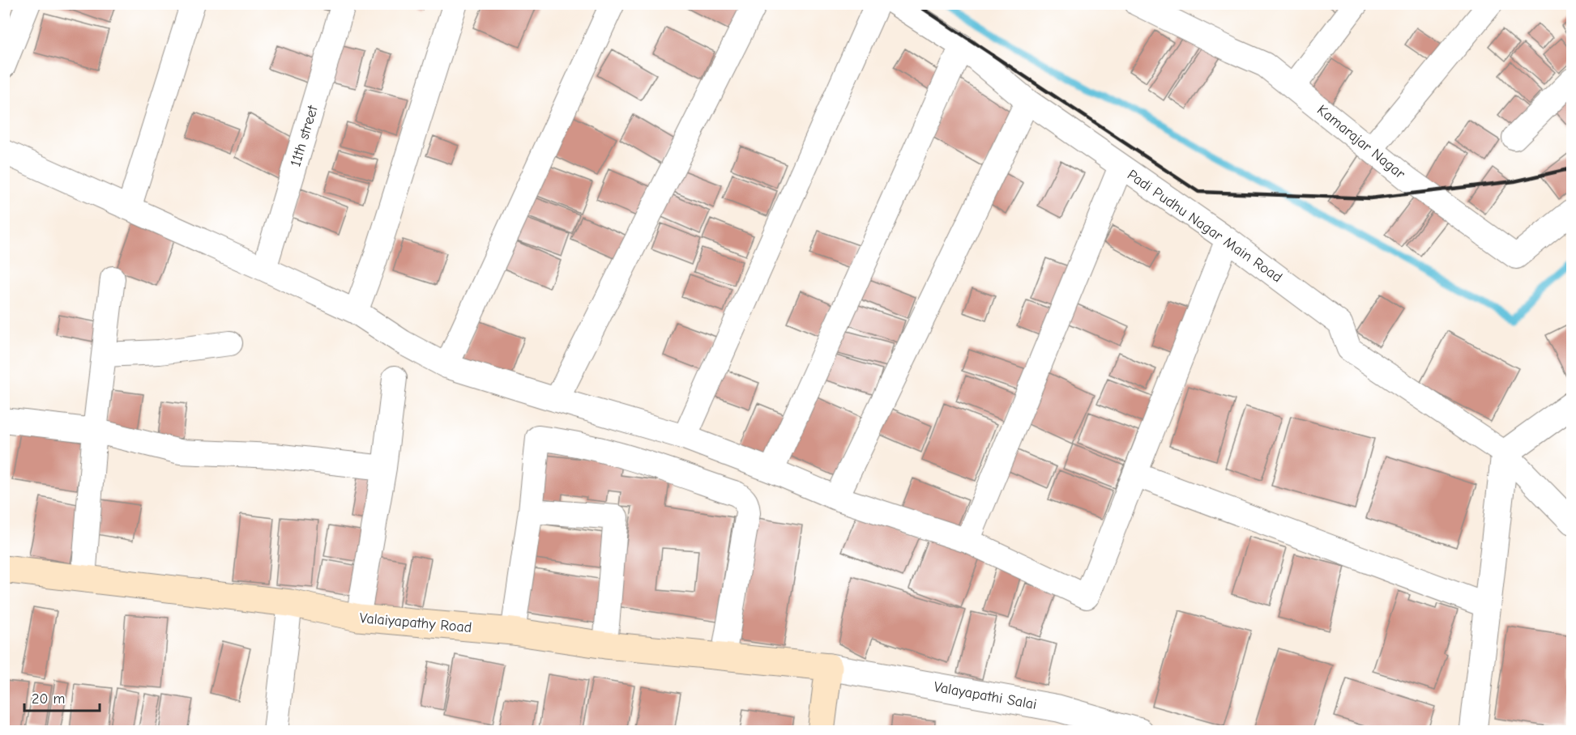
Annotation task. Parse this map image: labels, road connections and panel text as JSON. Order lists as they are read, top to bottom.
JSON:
{
  "streets": {
    "main road": ["Valaiyapathy Road"],
    "street": [
      "11th street",
      "Kamarajar Nagar",
      "Padi Pudhu Nagar Main Road",
      "Valayapathi Salai"
    ]
  },
  "crossings": [
    ["Valaiyapathy Road", "Valayapathi Salai"]
  ],
  "scale_bar": "20 m"
}
